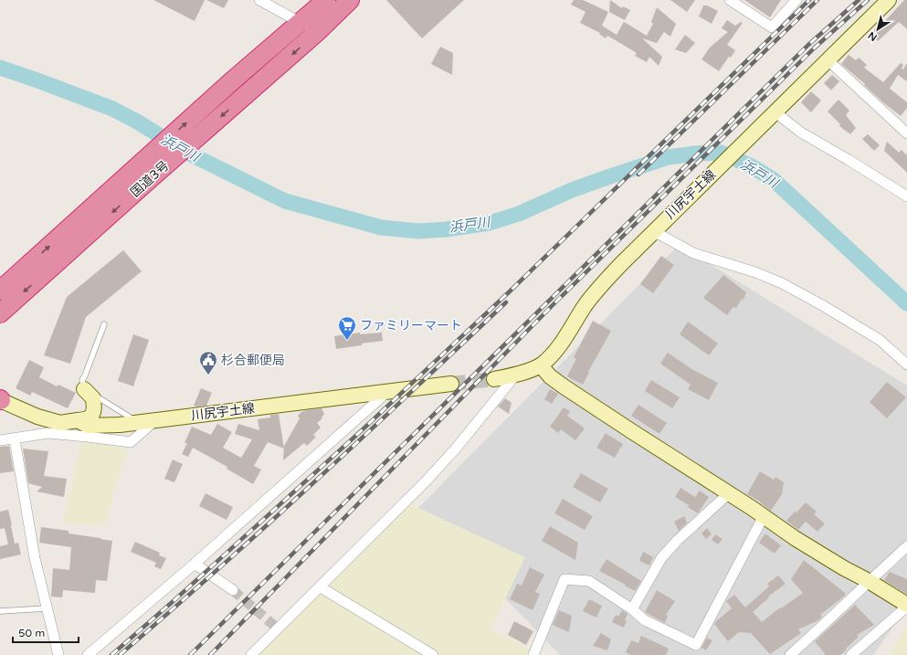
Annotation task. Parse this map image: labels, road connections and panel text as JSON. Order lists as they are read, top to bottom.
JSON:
{
  "streets": {
    "highway": ["国道3号"],
    "main road": ["川尻宇土線"]
  },
  "water": ["浜戸川"],
  "places": {
    "supermarket": ["ファミリーマート"],
    "public building": ["杉合郵便局"]
  },
  "scale_bar": "50 m",
  "north": "bottom left"
}
